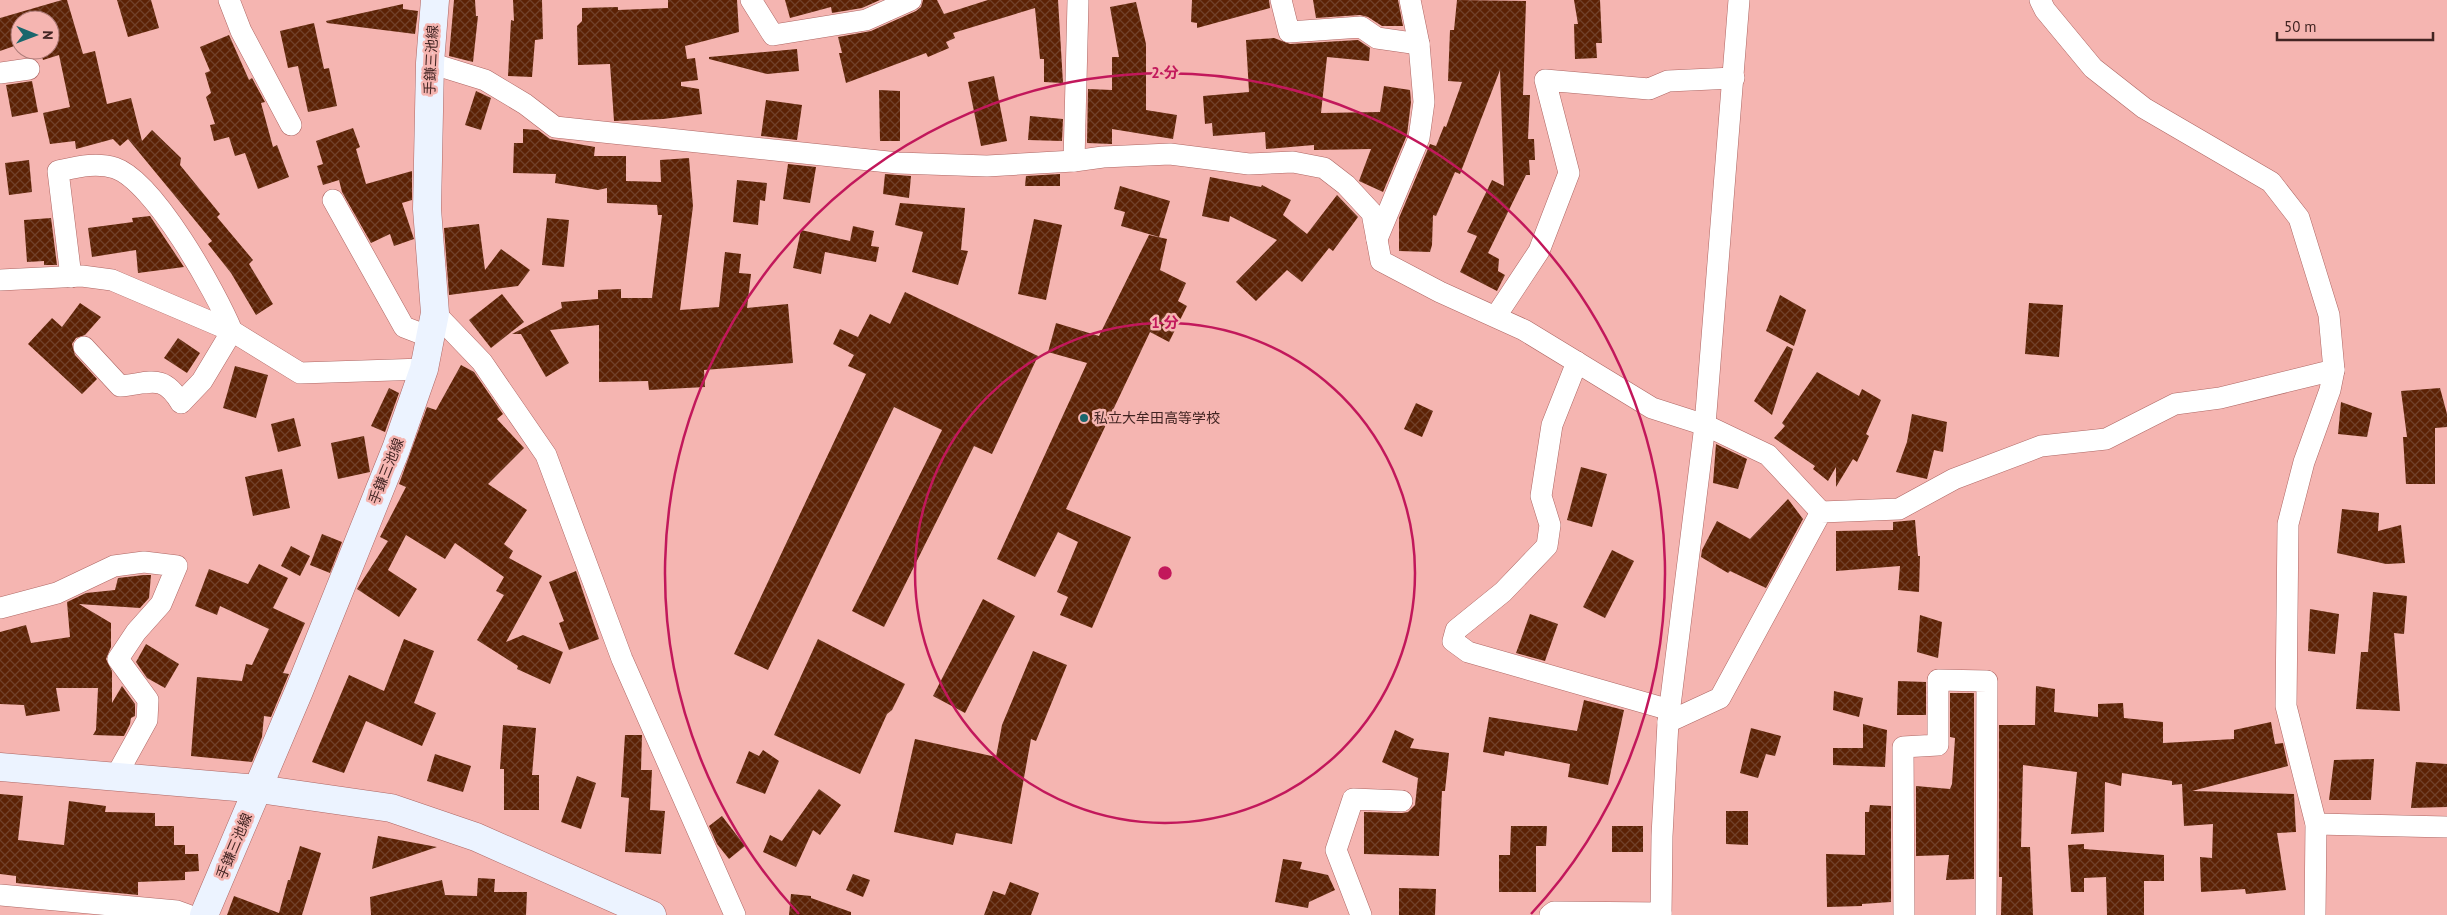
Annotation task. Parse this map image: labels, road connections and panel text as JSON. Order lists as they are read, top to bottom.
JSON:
{
  "streets": {
    "main road": ["手鎌三池線"]
  },
  "places": ["私立大牟田高等学校"],
  "scale_bar": "50 m",
  "north": "right",
  "rings": ["2 分", "1 分"]
}
